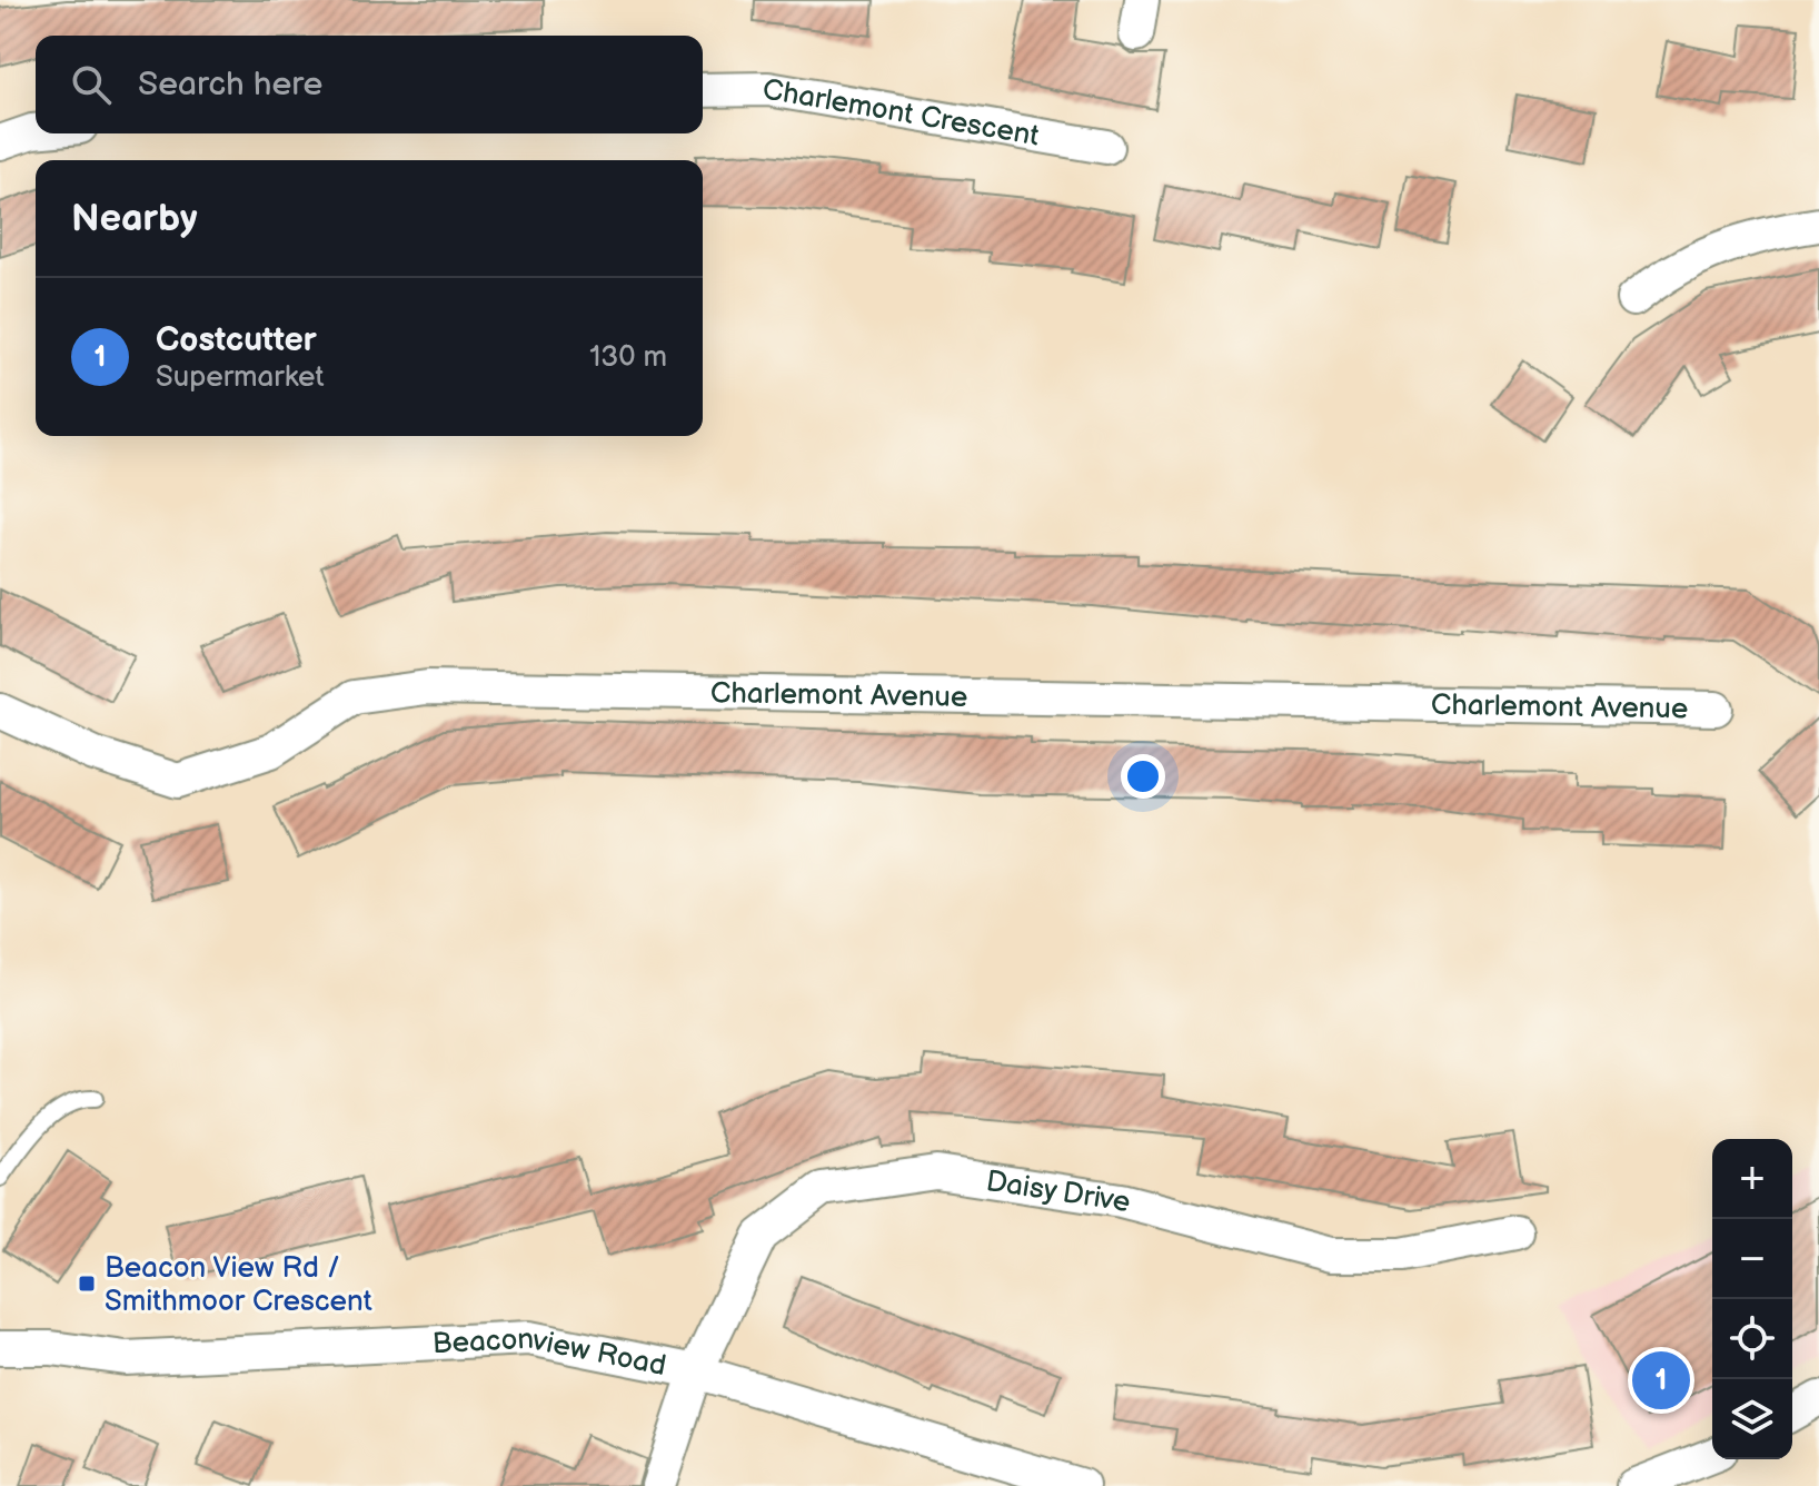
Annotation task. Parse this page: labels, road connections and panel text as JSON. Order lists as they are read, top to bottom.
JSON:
{
  "streets": {
    "street": [
      "Charlemont Crescent",
      "Charlemont Avenue",
      "Daisy Drive",
      "Beaconview Road"
    ]
  },
  "crossings": [
    ["Daisy Drive", "Beaconview Road"]
  ],
  "places": {
    "transit": ["Beacon View Rd / Smithmoor Crescent"]
  },
  "page": {
    "search": "Search here",
    "heading": "Nearby",
    "list": [
      {
        "mark": "1",
        "name": "Costcutter",
        "note": "Supermarket",
        "value": "130 m"
      }
    ],
    "map_buttons": ["+", "−"],
    "pins": "1"
  }
}
